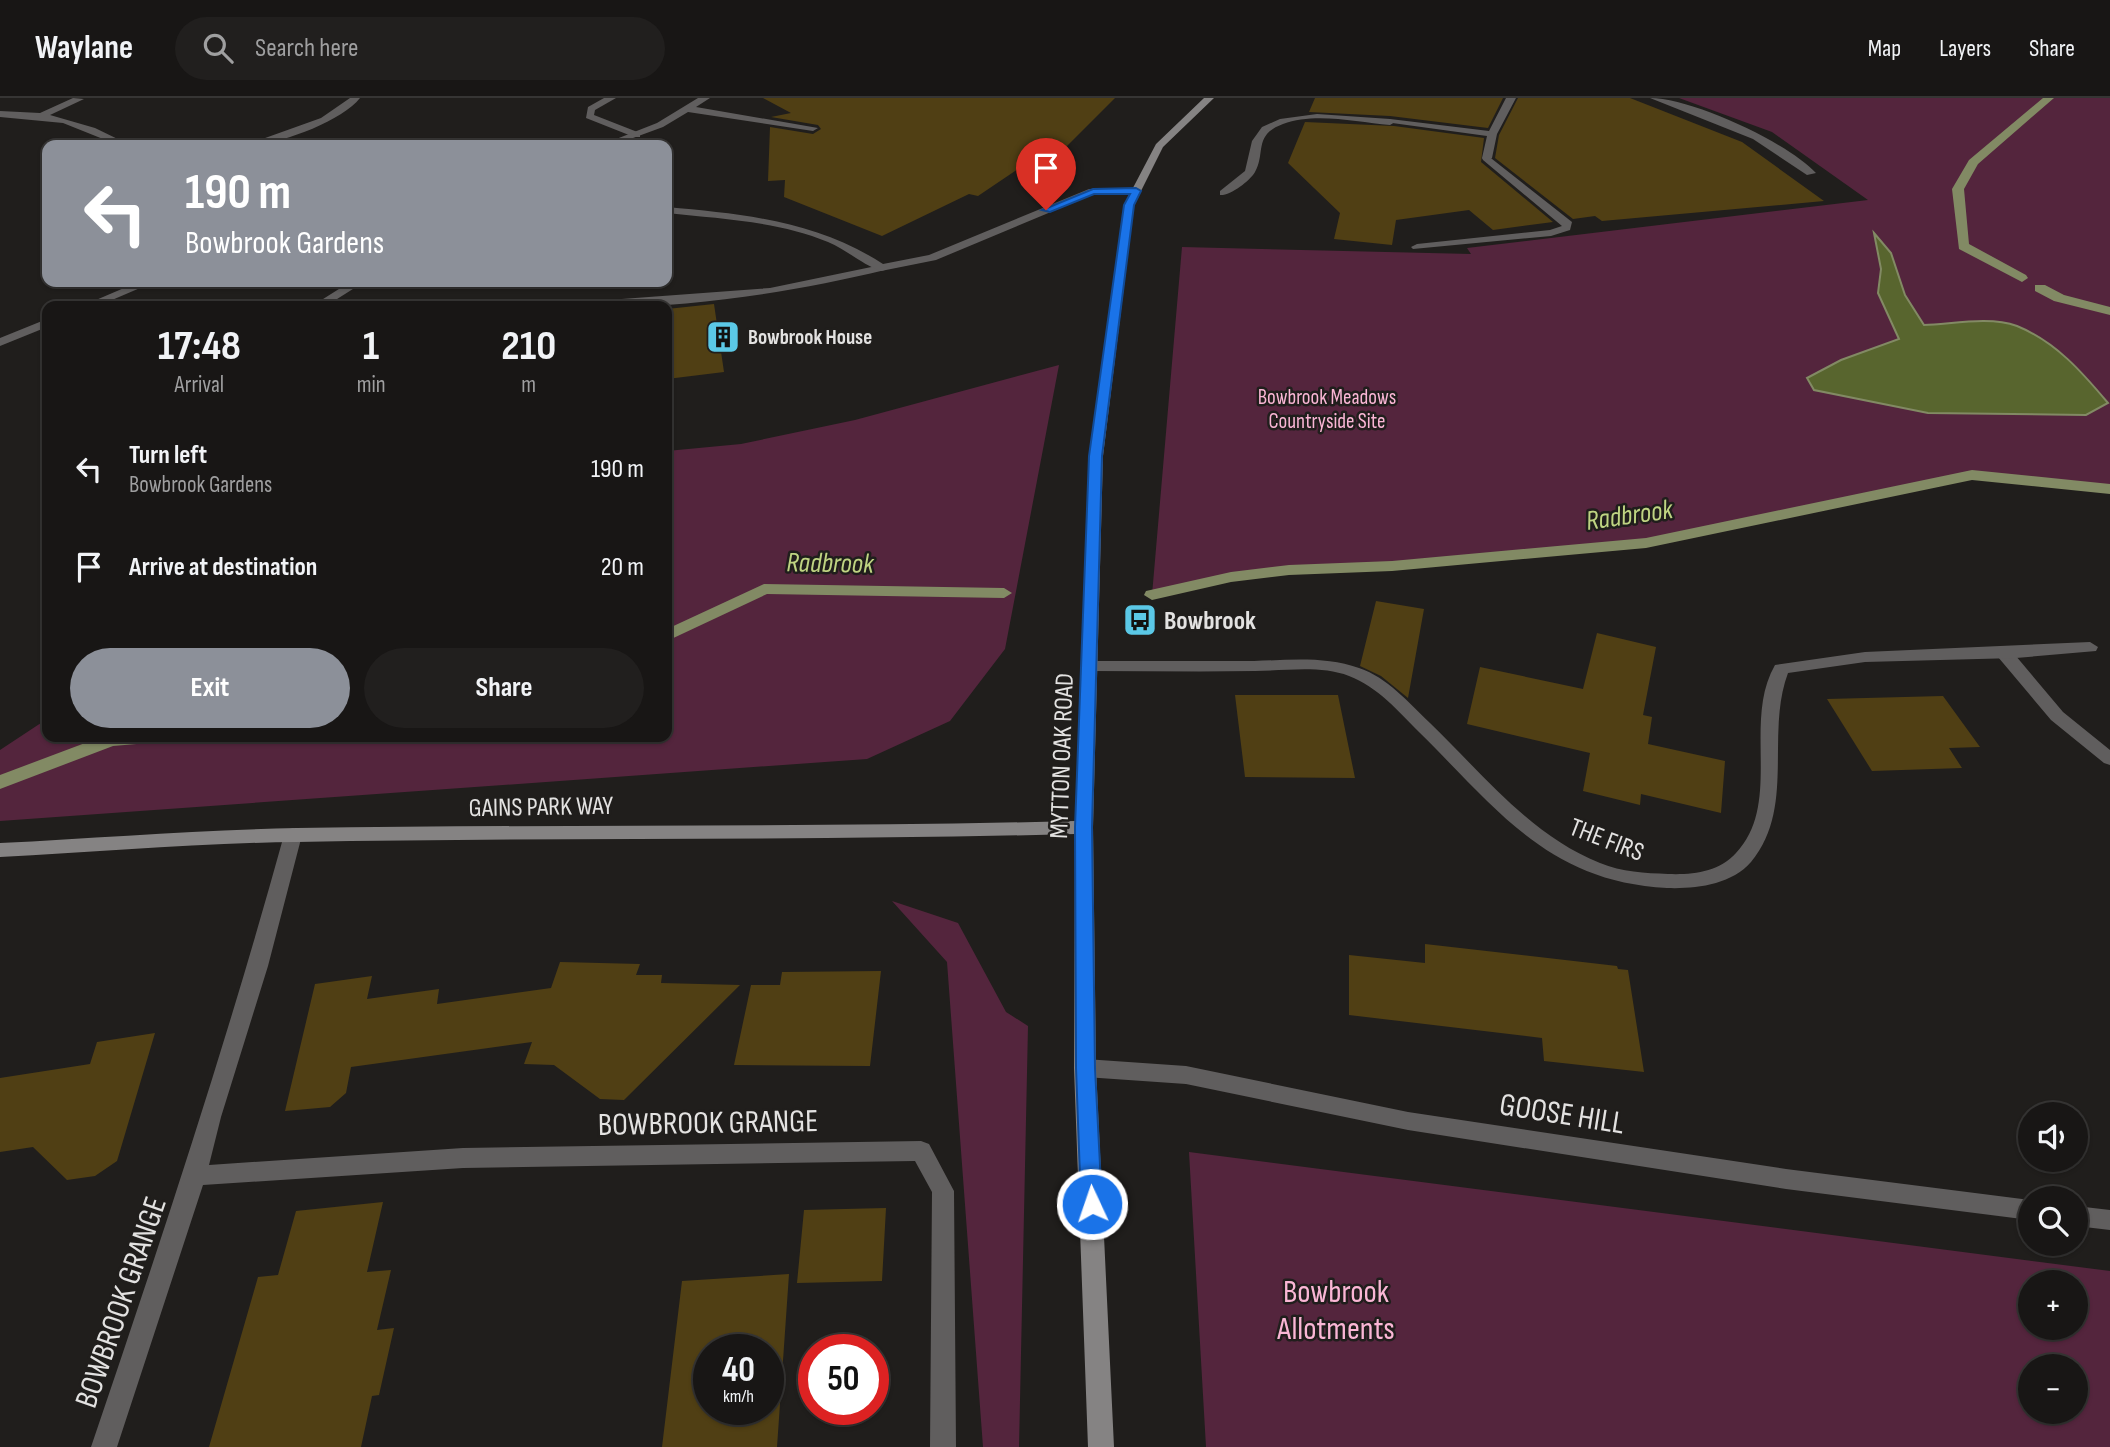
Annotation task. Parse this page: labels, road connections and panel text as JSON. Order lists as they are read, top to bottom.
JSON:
{
  "streets": {
    "main road": ["MYTTON OAK ROAD", "GAINS PARK WAY"],
    "street": ["THE FIRS", "GOOSE HILL", "BOWBROOK GRANGE"]
  },
  "crossings": [
    ["MYTTON OAK ROAD", "GAINS PARK WAY"],
    ["MYTTON OAK ROAD", "THE FIRS"],
    ["MYTTON OAK ROAD", "GOOSE HILL"],
    ["GAINS PARK WAY", "BOWBROOK GRANGE"]
  ],
  "water": ["Radbrook"],
  "parks": ["Bowbrook Meadows Countryside Site", "Bowbrook Allotments"],
  "places": {
    "building": ["Bowbrook House"],
    "bus stop": ["Bowbrook"]
  },
  "page": {
    "header": "Waylane",
    "search": "Search here",
    "nav": ["Map", "Layers", "Share"],
    "turn": ["190 m", "Bowbrook Gardens"],
    "eta": [
      "17:48",
      "Arrival",
      "1",
      "min",
      "210",
      "m"
    ],
    "list": [
      {
        "name": "Turn left",
        "note": "Bowbrook Gardens",
        "value": "190 m"
      },
      {
        "name": "Arrive at destination",
        "value": "20 m"
      }
    ],
    "buttons": ["Exit", "Share"],
    "map_buttons": ["+", "−"],
    "speed": "40 km/h",
    "limit": "50"
  }
}
